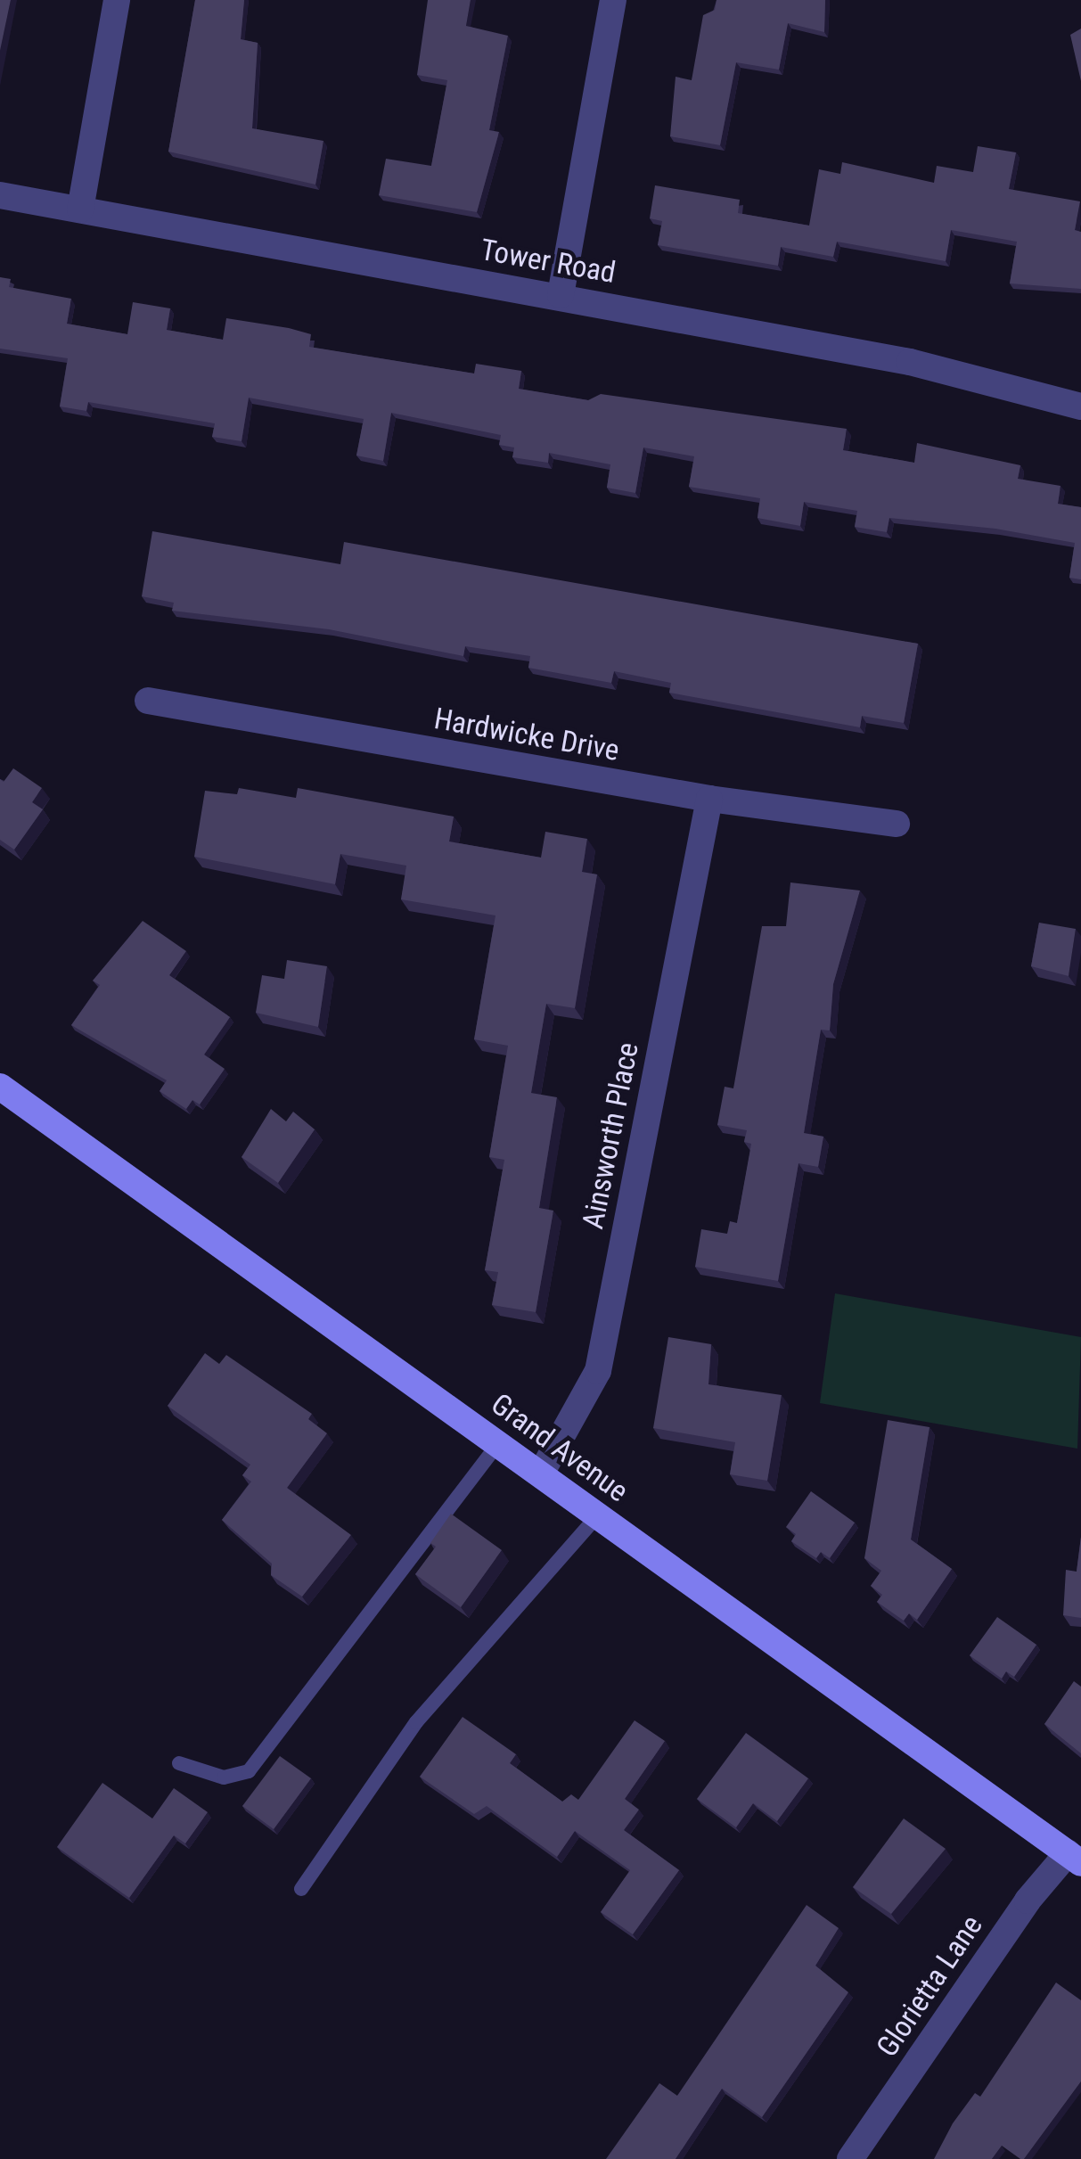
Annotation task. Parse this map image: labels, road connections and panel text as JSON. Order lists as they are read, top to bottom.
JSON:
{
  "streets": {
    "street": [
      "Tower Road",
      "Hardwicke Drive",
      "Ainsworth Place",
      "Grand Avenue",
      "Glorietta Lane"
    ]
  },
  "crossings": [
    ["Hardwicke Drive", "Ainsworth Place"],
    ["Ainsworth Place", "Grand Avenue"],
    ["Grand Avenue", "Glorietta Lane"]
  ]
}
